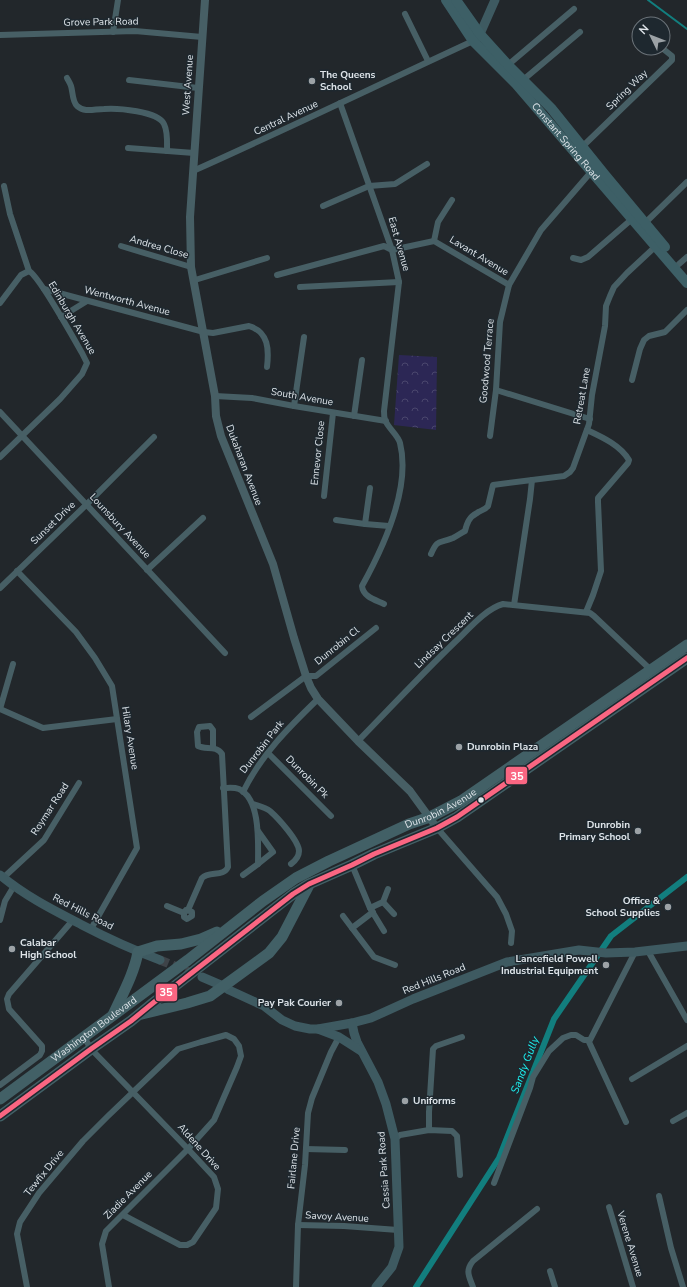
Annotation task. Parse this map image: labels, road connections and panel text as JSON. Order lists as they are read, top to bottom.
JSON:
{
  "streets": {
    "highway": ["Dunrobin Avenue", "Washington Boulevard"],
    "main road": ["Constant Spring Road", "Red Hills Road", "Cassia Park Road"],
    "street": [
      "Grove Park Road",
      "West Avenue",
      "Spring Way",
      "Central Avenue",
      "East Avenue",
      "Andrea Close",
      "Lavant Avenue",
      "Wentworth Avenue",
      "Edinburgh Avenue",
      "Goodwood Terrace",
      "Retreat Lane",
      "South Avenue",
      "Ennevor Close",
      "Dukaharan Avenue",
      "Sunset Drive",
      "Lounsbury Avenue",
      "Lindsay Crescent",
      "Dunrobin Cl",
      "Hilary Avenue",
      "Dunrobin Park",
      "Dunrobin Pk",
      "Roymar Road",
      "Aldene Drive",
      "Fairlane Drive",
      "Tewfix Drive",
      "Ziadie Avenue",
      "Savoy Avenue",
      "Verene Avenue"
    ]
  },
  "crossings": [
    ["Grove Park Road", "West Avenue"],
    ["West Avenue", "Central Avenue"],
    ["West Avenue", "Dukaharan Avenue"],
    ["Spring Way", "Constant Spring Road"],
    ["Central Avenue", "Constant Spring Road"],
    ["Central Avenue", "East Avenue"],
    ["Central Avenue", "Dukaharan Avenue"],
    ["Constant Spring Road", "Goodwood Terrace"],
    ["Constant Spring Road", "Retreat Lane"],
    ["East Avenue", "Lavant Avenue"],
    ["East Avenue", "South Avenue"],
    ["Andrea Close", "Dukaharan Avenue"],
    ["Lavant Avenue", "Goodwood Terrace"],
    ["Wentworth Avenue", "Edinburgh Avenue"],
    ["Wentworth Avenue", "Dukaharan Avenue"],
    ["Edinburgh Avenue", "Lounsbury Avenue"],
    ["South Avenue", "Ennevor Close"],
    ["South Avenue", "Dukaharan Avenue"],
    ["Dukaharan Avenue", "Lindsay Crescent"],
    ["Dukaharan Avenue", "Dunrobin Cl"],
    ["Dukaharan Avenue", "Dunrobin Park"],
    ["Sunset Drive", "Lounsbury Avenue"],
    ["Sunset Drive", "Hilary Avenue"],
    ["Hilary Avenue", "Red Hills Road"],
    ["Dunrobin Park", "Dunrobin Pk"],
    ["Dunrobin Avenue", "Red Hills Road"],
    ["Dunrobin Avenue", "Washington Boulevard"],
    ["Roymar Road", "Red Hills Road"],
    ["Red Hills Road", "Washington Boulevard"],
    ["Red Hills Road", "Cassia Park Road"],
    ["Washington Boulevard", "Aldene Drive"],
    ["Aldene Drive", "Tewfix Drive"],
    ["Aldene Drive", "Ziadie Avenue"],
    ["Fairlane Drive", "Savoy Avenue"],
    ["Cassia Park Road", "Savoy Avenue"],
    ["Tewfix Drive", "Ziadie Avenue"]
  ],
  "water": ["Sandy Gully"],
  "places": [
    "The Queens School",
    "Dunrobin Plaza",
    "Dunrobin Primary School",
    "Office & School Supplies",
    "Calabar High School",
    "Lancefield Powell Industrial Equipment",
    "Pay Pak Courier",
    "Uniforms"
  ],
  "lines": ["transit line 35"],
  "north": "top left"
}
